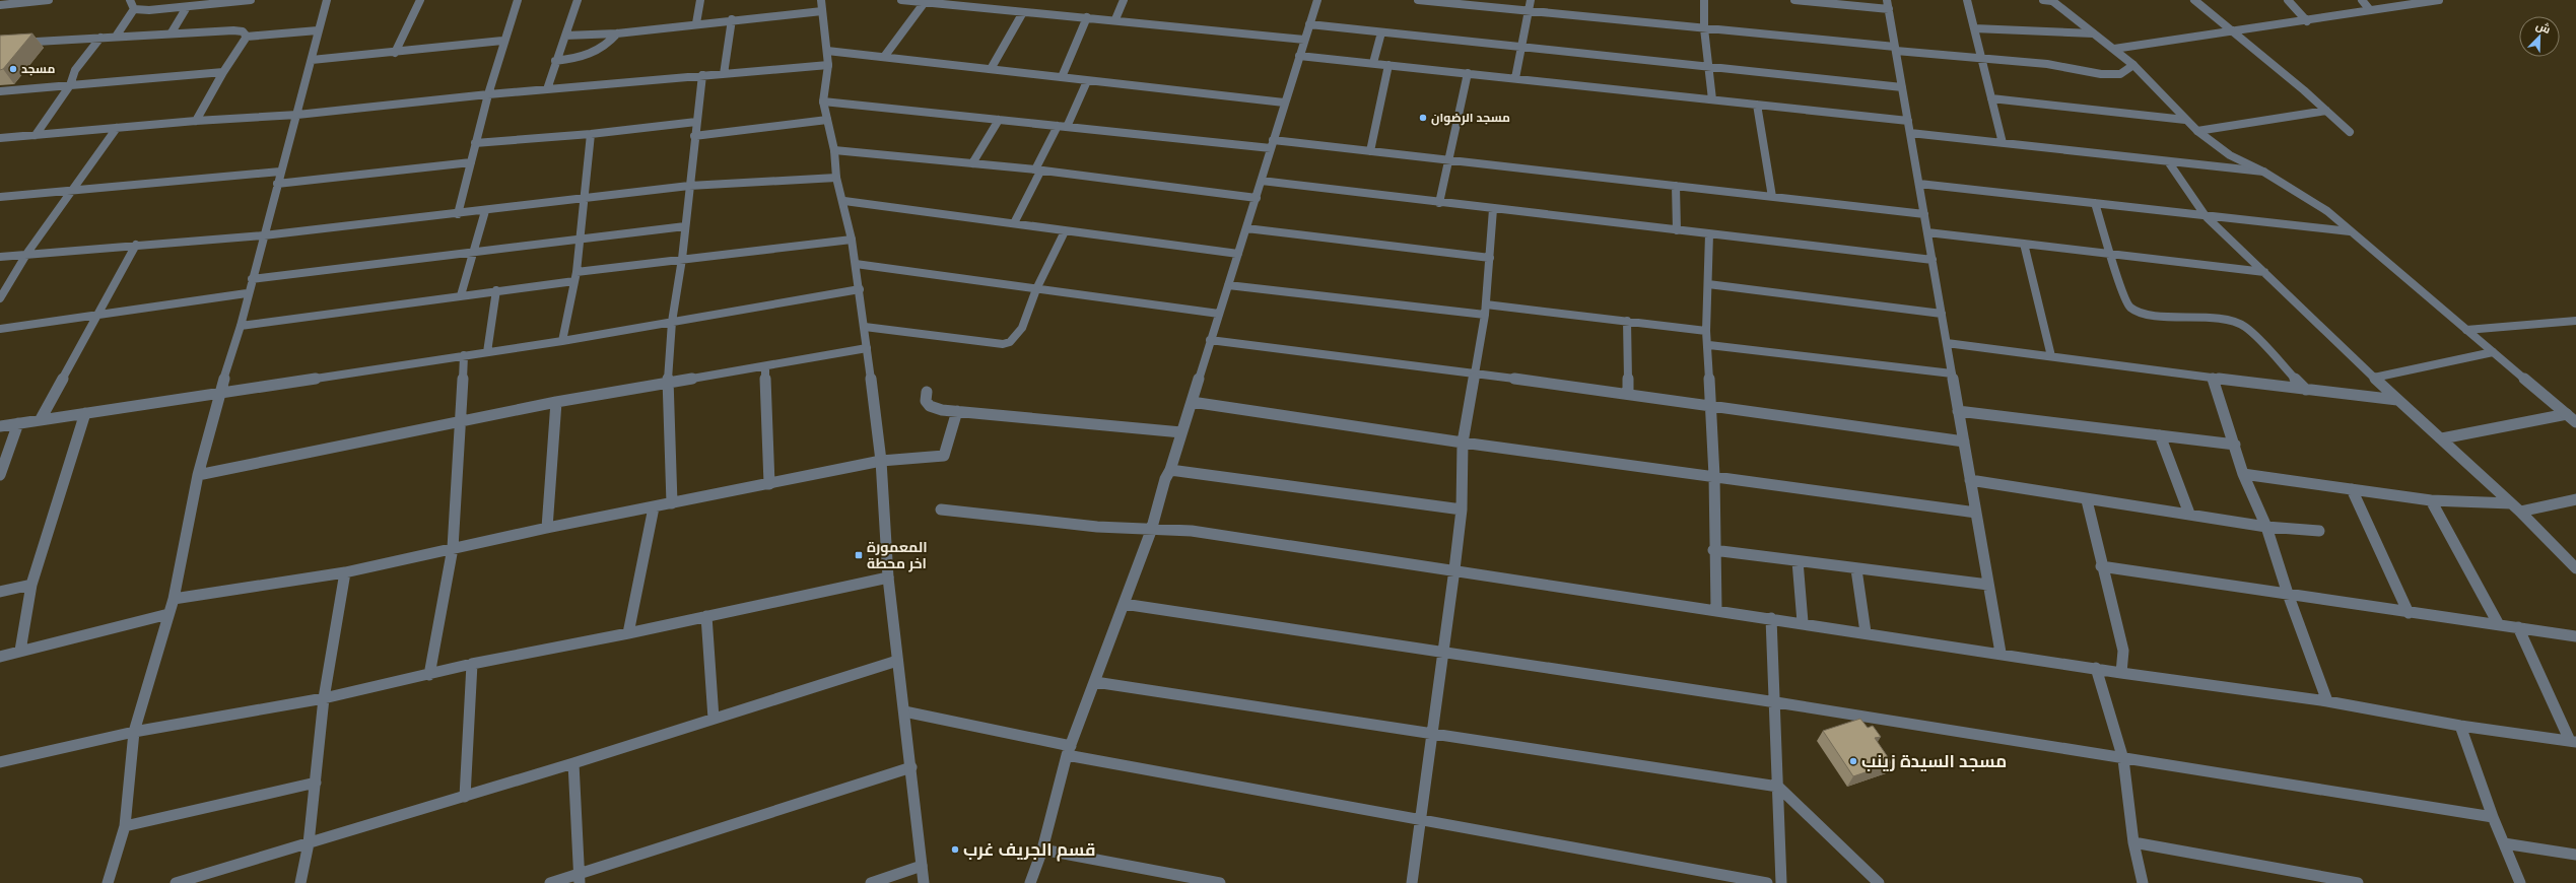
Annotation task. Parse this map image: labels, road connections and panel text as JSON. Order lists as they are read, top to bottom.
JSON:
{
  "places": {
    "other": [
      "مسجد",
      "مسجد الرضوان",
      "مسجد السيدة زينب",
      "قسم الجريف غرب"
    ],
    "transit": ["المعمورة اخر محطة"]
  },
  "north": "top right"
}
